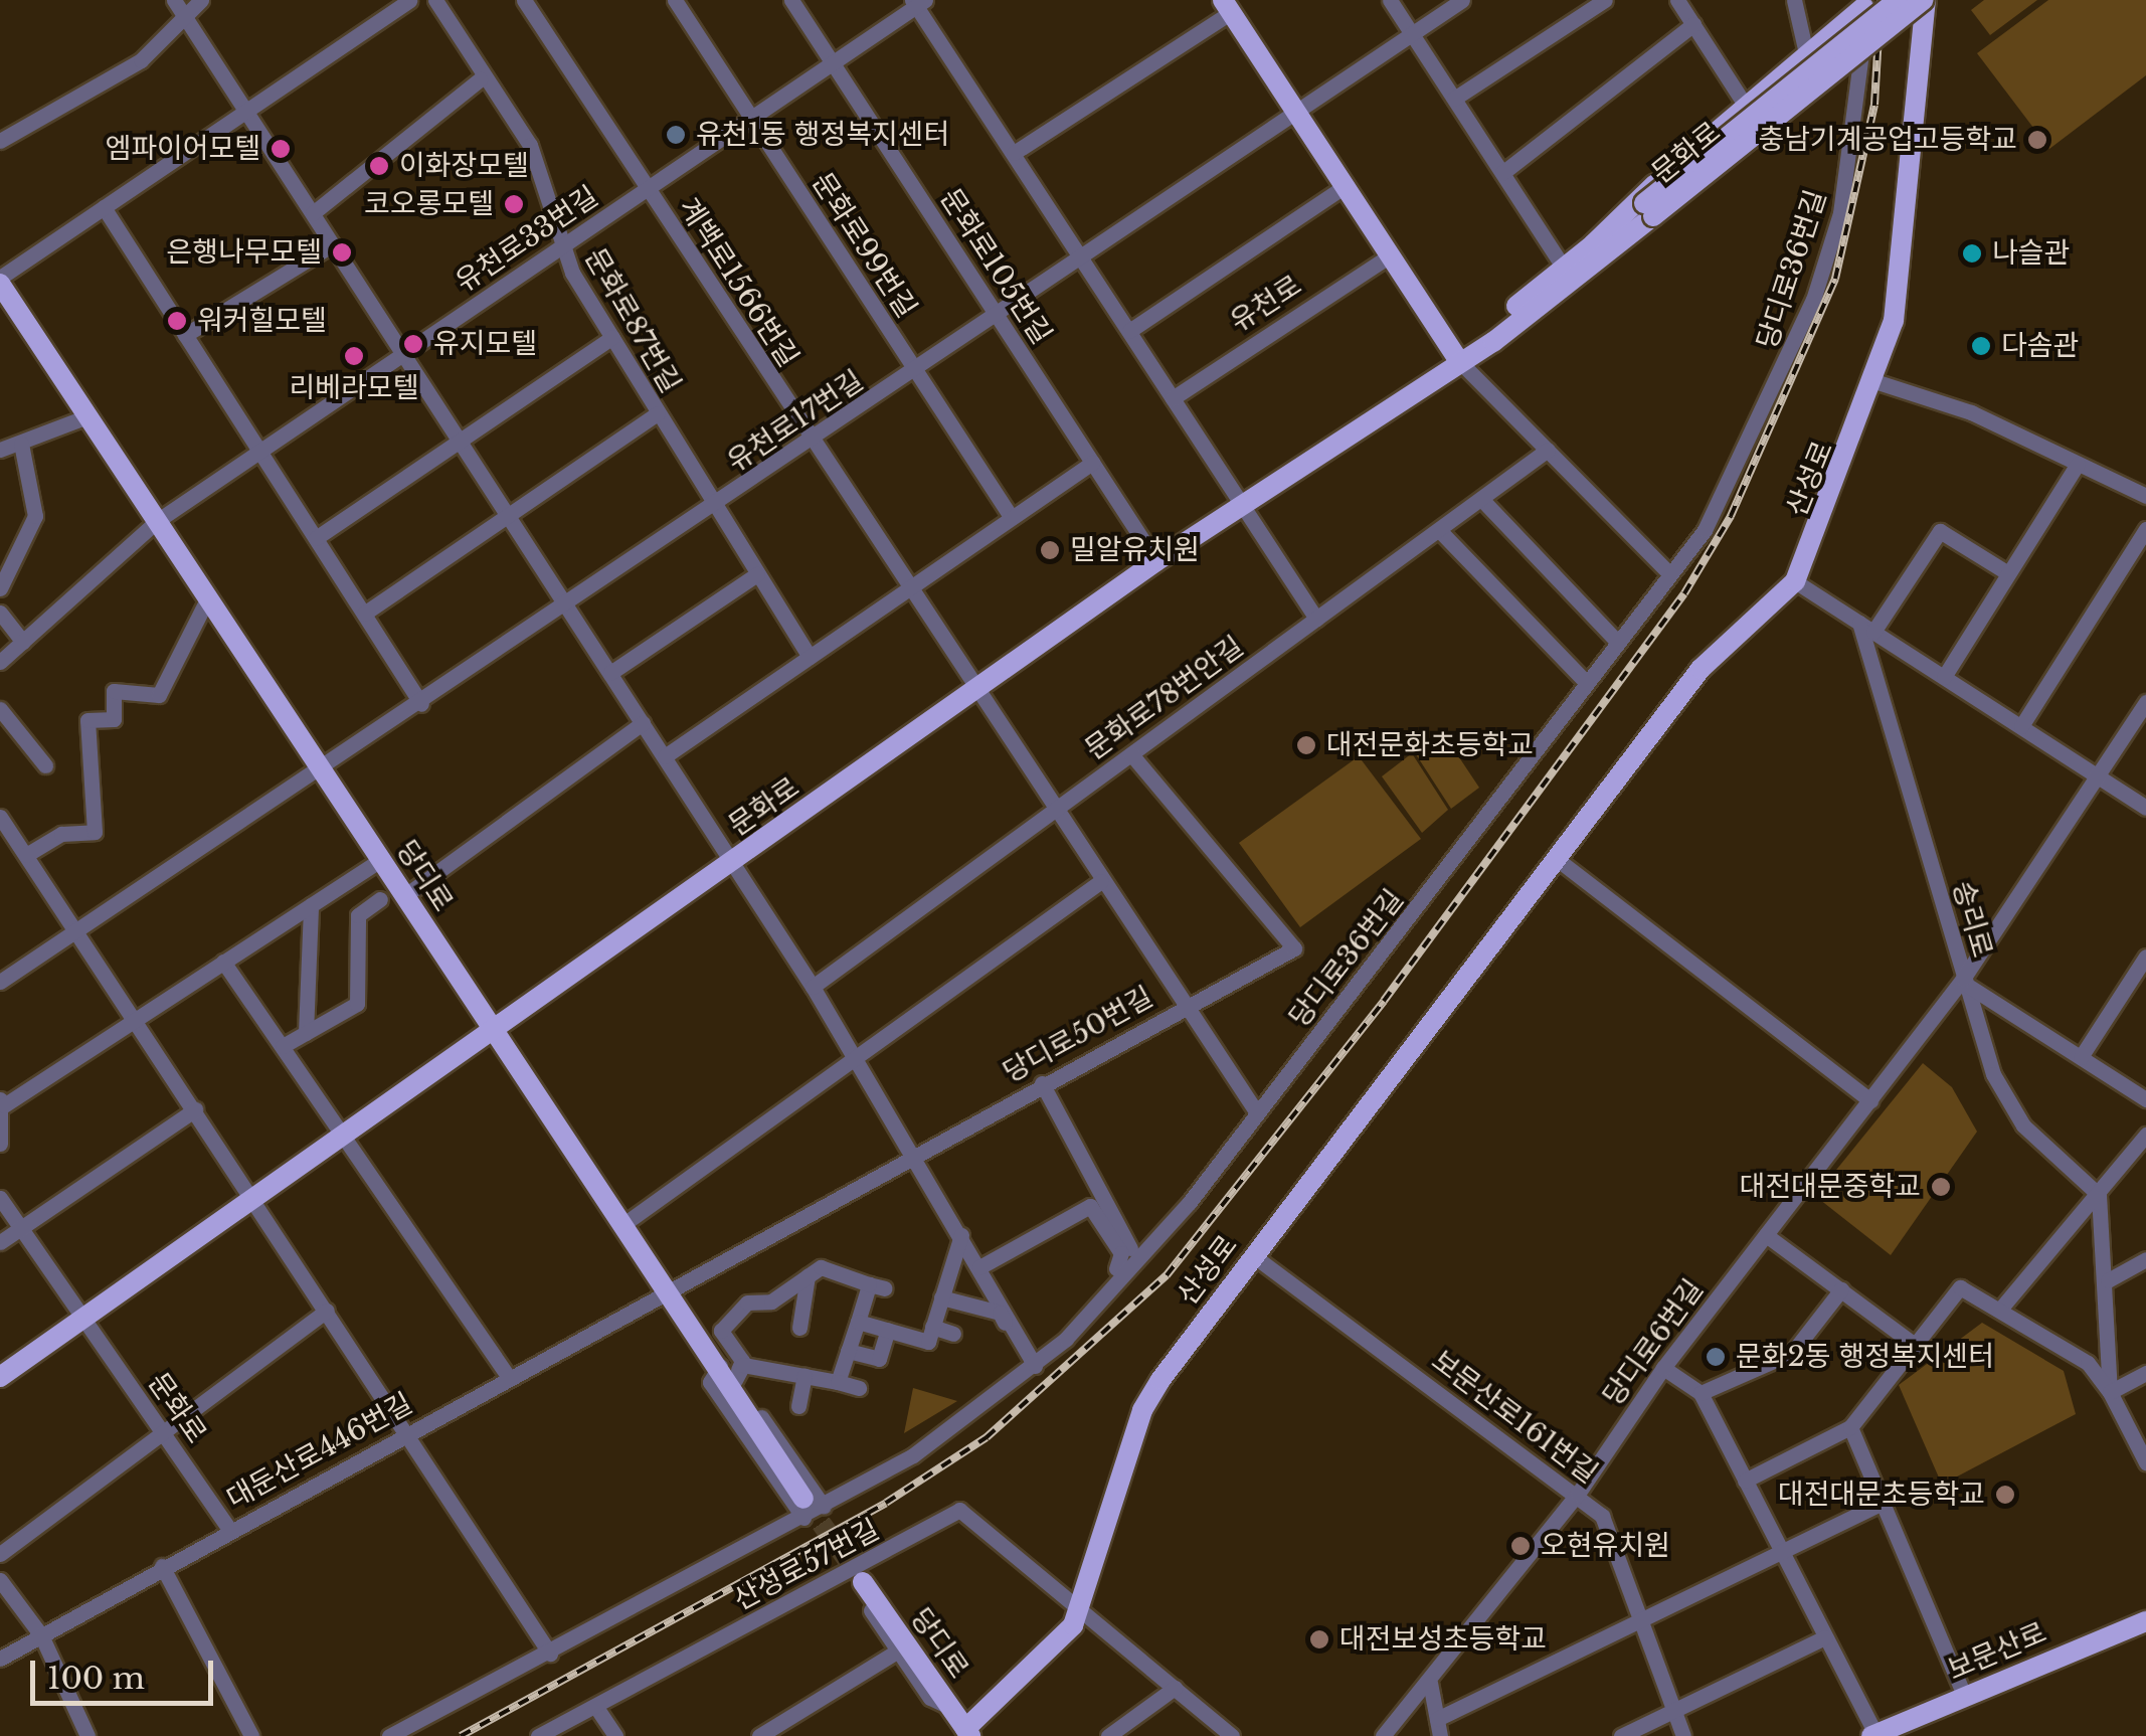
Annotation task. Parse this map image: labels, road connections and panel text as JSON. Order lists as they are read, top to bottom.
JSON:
{
  "streets": {
    "main road": [
      "문화로",
      "산성로",
      "당디로",
      "보문산로"
    ],
    "street": [
      "유천로33번길",
      "문화로99번길",
      "문화로105번길",
      "당디로36번길",
      "계백로1566번길",
      "유천로",
      "문화로87번길",
      "유천로17번길",
      "문화로78번안길",
      "송리로",
      "당디로50번길",
      "당디로6번길",
      "보문산로161번길",
      "대둔산로446번길",
      "산성로57번길"
    ]
  },
  "crossings": [
    ["문화로", "문화로105번길"],
    ["문화로", "계백로1566번길"],
    ["문화로", "산성로"],
    ["문화로", "당디로"],
    ["문화로", "대둔산로446번길"],
    ["유천로33번길", "문화로99번길"],
    ["유천로33번길", "문화로105번길"],
    ["유천로33번길", "계백로1566번길"],
    ["유천로33번길", "문화로87번길"],
    ["유천로33번길", "당디로"],
    ["문화로99번길", "유천로17번길"],
    ["문화로105번길", "유천로17번길"],
    ["당디로36번길", "계백로1566번길"],
    ["당디로36번길", "당디로"],
    ["계백로1566번길", "유천로17번길"],
    ["계백로1566번길", "문화로78번안길"],
    ["계백로1566번길", "당디로50번길"],
    ["문화로87번길", "유천로17번길"],
    ["유천로17번길", "당디로"],
    ["산성로", "당디로"],
    ["산성로", "보문산로161번길"],
    ["산성로", "산성로57번길"],
    ["문화로78번안길", "당디로50번길"],
    ["당디로", "당디로50번길"],
    ["당디로", "대둔산로446번길"],
    ["당디로", "산성로57번길"],
    ["송리로", "당디로6번길"],
    ["당디로50번길", "대둔산로446번길"],
    ["당디로6번길", "보문산로161번길"]
  ],
  "places": [
    "유천1동 행정복지센터",
    "충남기계공업고등학교",
    "엠파이어모텔",
    "이화장모텔",
    "코오롱모텔",
    "은행나무모텔",
    "나슬관",
    "워커힐모텔",
    "유지모텔",
    "다솜관",
    "리베라모텔",
    "밀알유치원",
    "대전문화초등학교",
    "대전대문중학교",
    "문화2동 행정복지센터",
    "대전대문초등학교",
    "오현유치원",
    "대전보성초등학교"
  ],
  "scale_bar": "100 m"
}
